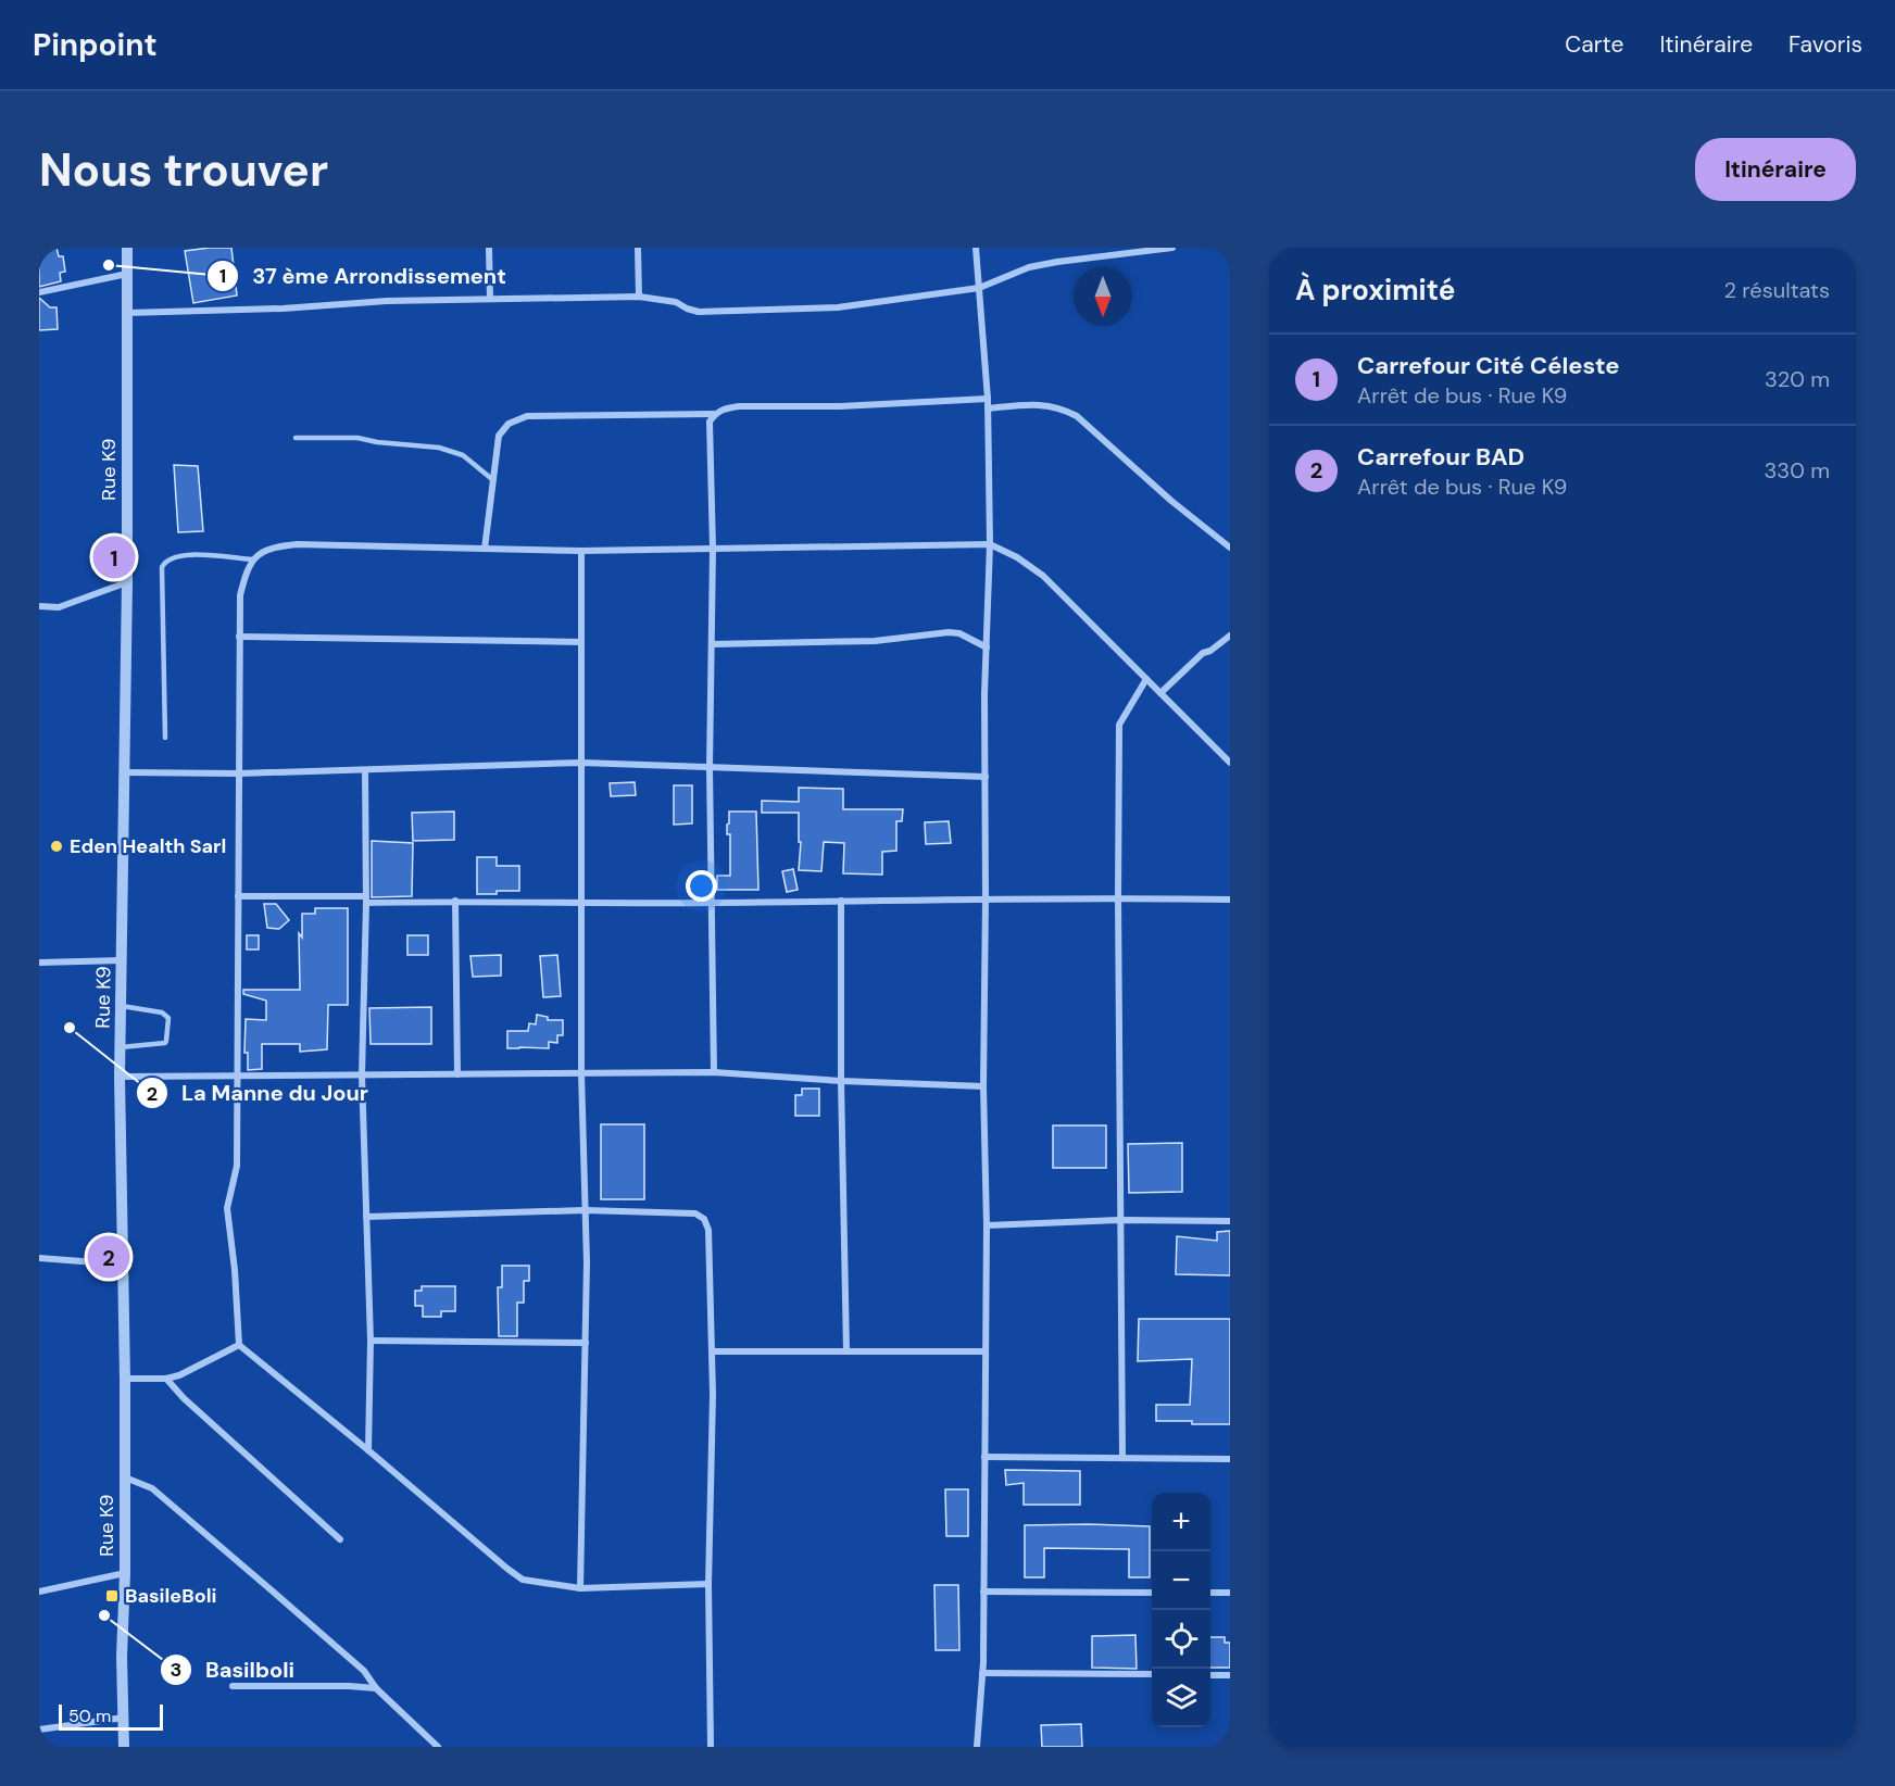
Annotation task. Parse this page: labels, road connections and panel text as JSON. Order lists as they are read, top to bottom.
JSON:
{
  "streets": {
    "street": ["Rue K9"]
  },
  "places": {
    "other": [
      "37 ème Arrondissement",
      "Eden Health Sarl",
      "La Manne du Jour",
      "Basilboli"
    ],
    "transit": ["BasileBoli"]
  },
  "scale_bar": "50 m",
  "north": "bottom",
  "page": {
    "header": "Pinpoint",
    "nav": ["Carte", "Itinéraire", "Favoris"],
    "buttons": "Itinéraire",
    "title": "Nous trouver",
    "heading": ["À proximité", "2 résultats"],
    "list": [
      {
        "mark": "1",
        "name": "Carrefour Cité Céleste",
        "note": "Arrêt de bus · Rue K9",
        "value": "320 m"
      },
      {
        "mark": "2",
        "name": "Carrefour BAD",
        "note": "Arrêt de bus · Rue K9",
        "value": "330 m"
      }
    ],
    "pins": ["1", "2"],
    "map_buttons": ["+", "−"],
    "scale": "50 m"
  }
}
